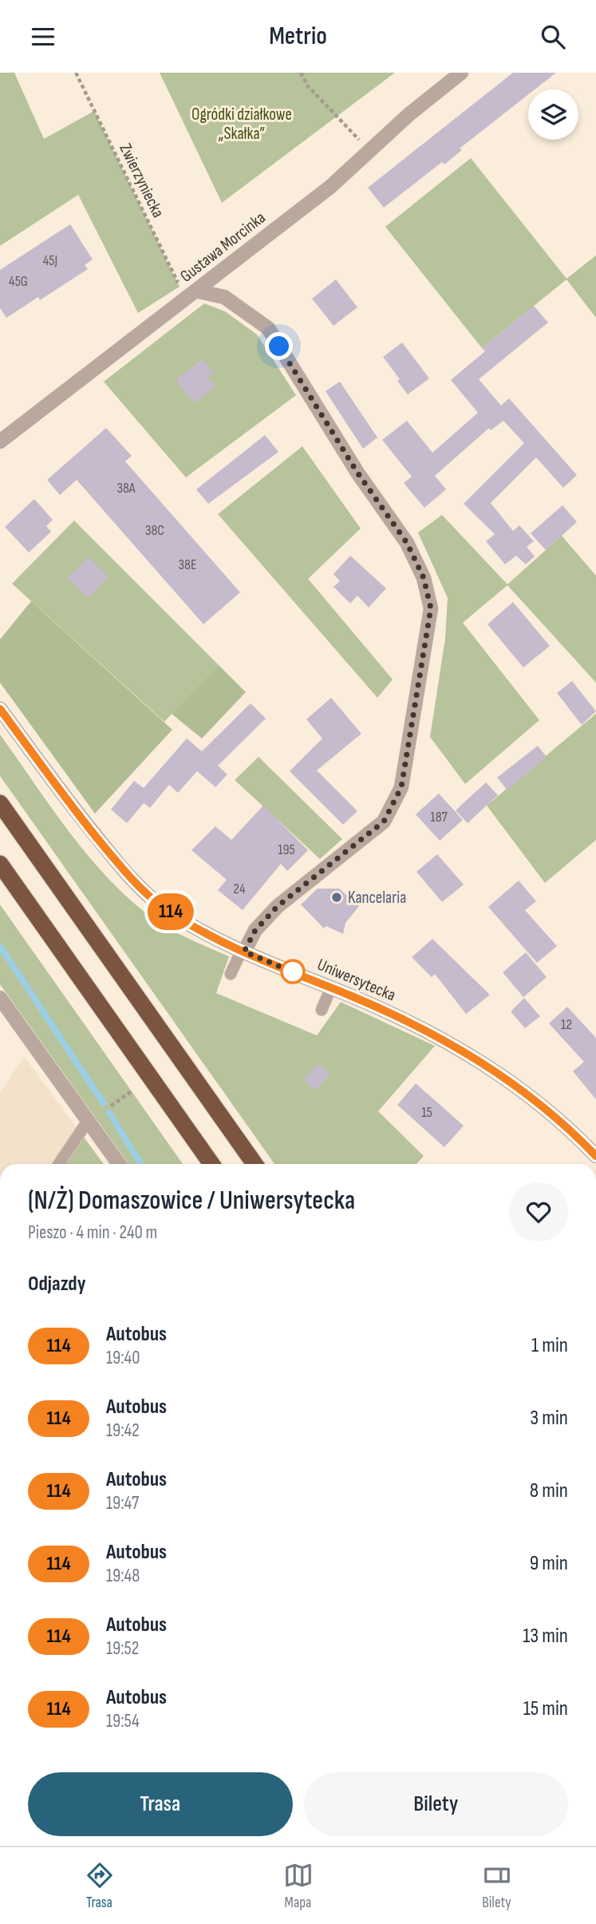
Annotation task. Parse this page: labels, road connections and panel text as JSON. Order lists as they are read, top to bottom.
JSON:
{
  "streets": {
    "street": ["Gustawa Morcinka", "Uniwersytecka"],
    "path": ["Zwierzyniecka"]
  },
  "crossings": [
    ["Zwierzyniecka", "Gustawa Morcinka"]
  ],
  "parks": ["Ogródki działkowe „Skałka”"],
  "places": ["Kancelaria"],
  "lines": ["bus line 114"],
  "house_numbers": [
    "45J",
    "45G",
    "38A",
    "38C",
    "38E",
    "187",
    "195",
    "24",
    "12",
    "15"
  ],
  "page": {
    "header": "Metrio",
    "on_map": "114",
    "heading": [
      ["(N/Ż) Domaszowice / Uniwersytecka", "Pieszo · 4 min · 240 m"],
      "Odjazdy"
    ],
    "list": [
      {
        "mark": "114",
        "name": "Autobus",
        "note": "19:40",
        "value": "1 min"
      },
      {
        "mark": "114",
        "name": "Autobus",
        "note": "19:42",
        "value": "3 min"
      },
      {
        "mark": "114",
        "name": "Autobus",
        "note": "19:47",
        "value": "8 min"
      },
      {
        "mark": "114",
        "name": "Autobus",
        "note": "19:48",
        "value": "9 min"
      },
      {
        "mark": "114",
        "name": "Autobus",
        "note": "19:52",
        "value": "13 min"
      },
      {
        "mark": "114",
        "name": "Autobus",
        "note": "19:54",
        "value": "15 min"
      }
    ],
    "buttons": ["Trasa", "Bilety"],
    "tabs": ["Trasa", "Mapa", "Bilety"]
  }
}
